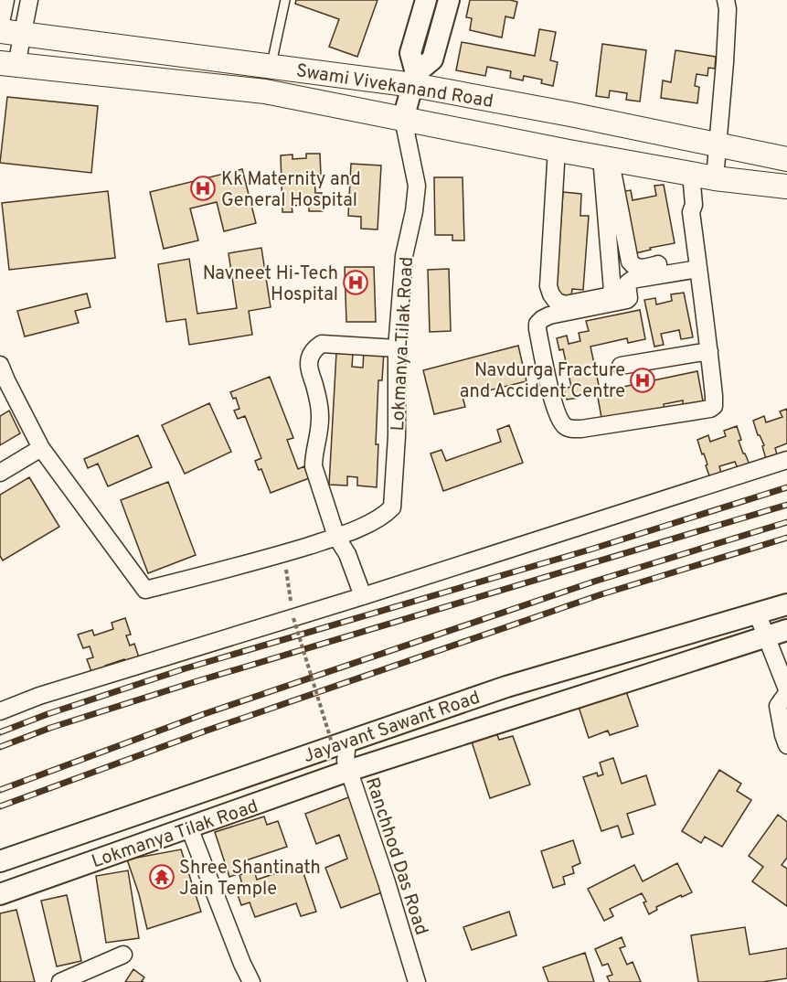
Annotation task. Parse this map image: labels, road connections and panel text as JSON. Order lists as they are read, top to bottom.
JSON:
{
  "streets": {
    "main road": ["Swami Vivekanand Road"],
    "street": ["Lokmanya Tilak Road", "Jayavant Sawant Road", "Ranchhod Das Road"]
  },
  "crossings": [
    ["Swami Vivekanand Road", "Lokmanya Tilak Road"],
    ["Lokmanya Tilak Road", "Jayavant Sawant Road"],
    ["Lokmanya Tilak Road", "Ranchhod Das Road"],
    ["Jayavant Sawant Road", "Ranchhod Das Road"]
  ],
  "places": {
    "hospital": ["Kk Maternity and General Hospital", "Navneet Hi-Tech Hospital", "Navdurga Fracture and Accident Centre"],
    "temple": ["Shree Shantinath Jain Temple"]
  }
}
